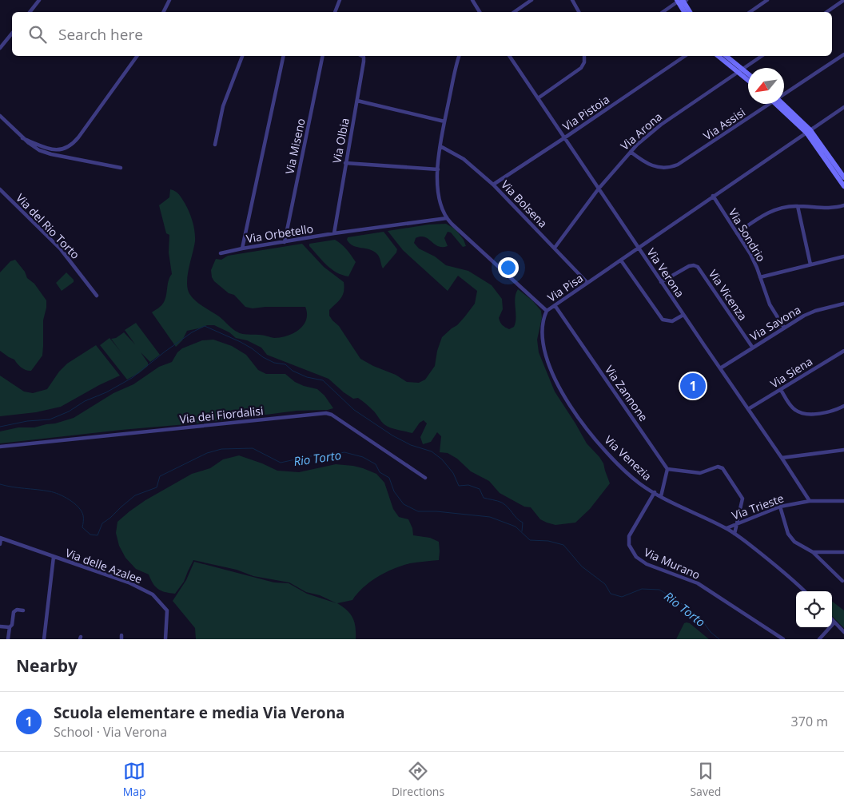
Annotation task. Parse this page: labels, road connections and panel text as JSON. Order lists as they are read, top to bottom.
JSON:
{
  "streets": {
    "street": [
      "Via Pistoia",
      "Via Assisi",
      "Via Arona",
      "Via Olbia",
      "Via Miseno",
      "Via Bolsena",
      "Via del Rio Torto",
      "Via Orbetello",
      "Via Sondrio",
      "Via Verona",
      "Via Pisa",
      "Via Vicenza",
      "Via Savona",
      "Via Siena",
      "Via Zannone",
      "Via dei Fiordalisi",
      "Via Venezia",
      "Via Trieste",
      "Via Murano",
      "Via delle Azalee"
    ]
  },
  "crossings": [
    ["Via Pistoia", "Via Bolsena"],
    ["Via Pistoia", "Via Verona"],
    ["Via Assisi", "Via Arona"],
    ["Via Arona", "Via Bolsena"],
    ["Via Arona", "Via Verona"],
    ["Via Olbia", "Via Orbetello"],
    ["Via Miseno", "Via Orbetello"],
    ["Via Bolsena", "Via Pisa"],
    ["Via Orbetello", "Via Pisa"],
    ["Via Sondrio", "Via Pisa"],
    ["Via Sondrio", "Via Savona"],
    ["Via Verona", "Via Pisa"],
    ["Via Verona", "Via Vicenza"],
    ["Via Verona", "Via Savona"],
    ["Via Verona", "Via Siena"],
    ["Via Verona", "Via Trieste"],
    ["Via Pisa", "Via Zannone"],
    ["Via Pisa", "Via Venezia"],
    ["Via Vicenza", "Via Savona"],
    ["Via Venezia", "Via Trieste"],
    ["Via Venezia", "Via Murano"]
  ],
  "water": ["Rio Torto"],
  "north": "bottom left",
  "page": {
    "search": "Search here",
    "pins": "1",
    "heading": "Nearby",
    "list": [
      {
        "mark": "1",
        "name": "Scuola elementare e media Via Verona",
        "note": "School · Via Verona",
        "value": "370 m"
      }
    ],
    "nav": ["Map", "Directions", "Saved"]
  }
}
